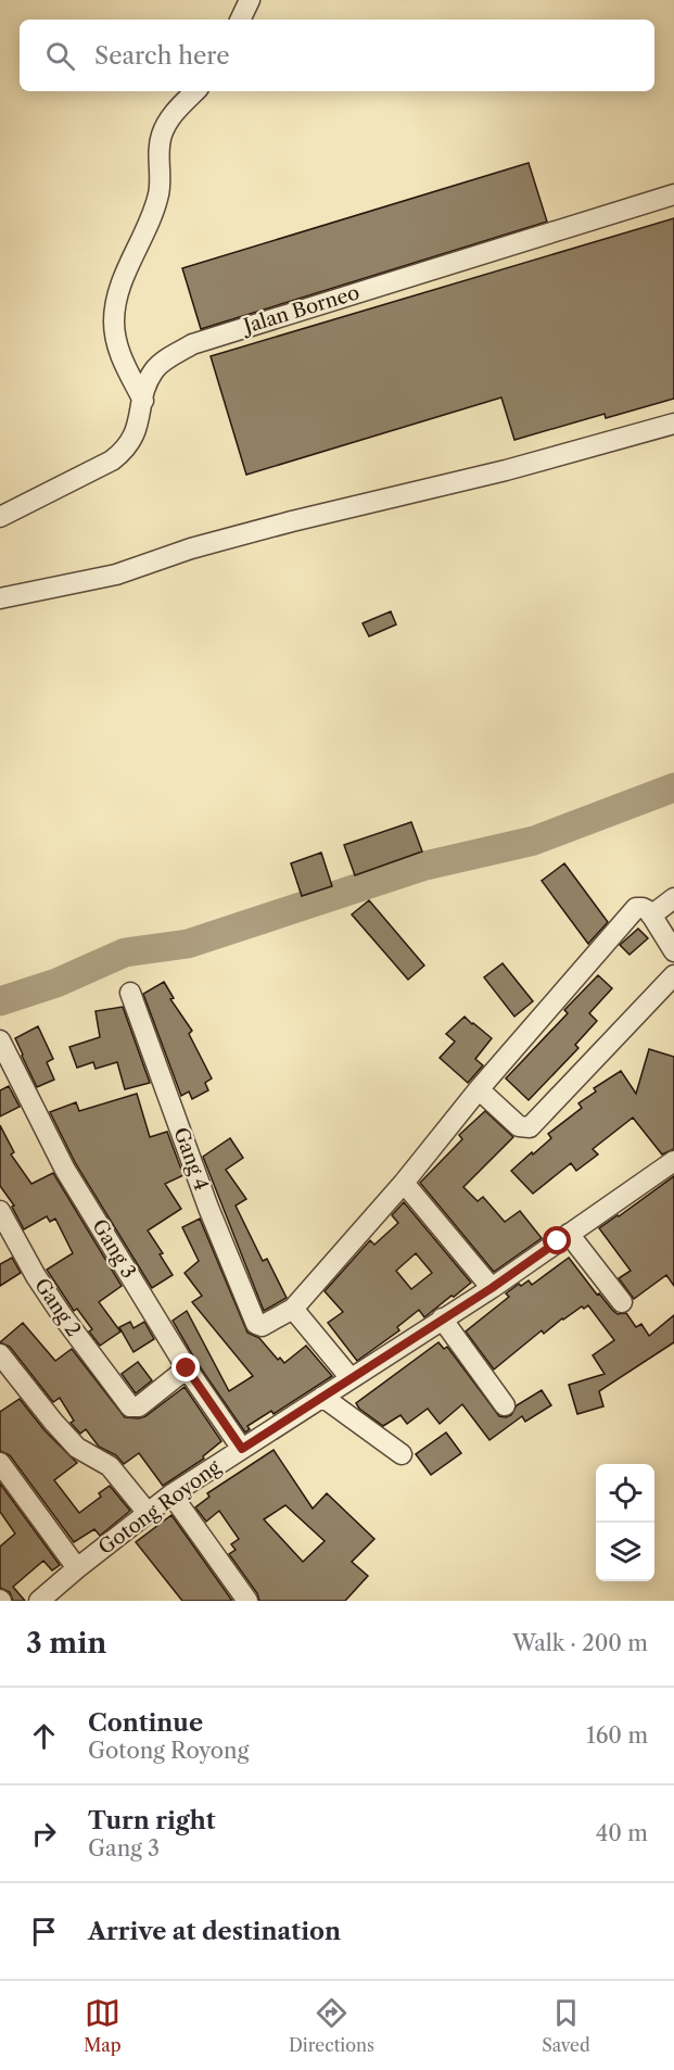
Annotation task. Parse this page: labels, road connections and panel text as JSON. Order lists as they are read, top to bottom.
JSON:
{
  "streets": {
    "street": [
      "Jalan Borneo",
      "Gang 4",
      "Gang 3",
      "Gang 2",
      "Gotong Royong"
    ]
  },
  "crossings": [
    ["Gang 3", "Gang 2"],
    ["Gang 3", "Gotong Royong"]
  ],
  "page": {
    "search": "Search here",
    "heading": ["3 min", "Walk · 200 m"],
    "list": [
      ["Continue", "Gotong Royong", "160 m"],
      ["Turn right", "Gang 3", "40 m"],
      "Arrive at destination"
    ],
    "nav": ["Map", "Directions", "Saved"]
  }
}
